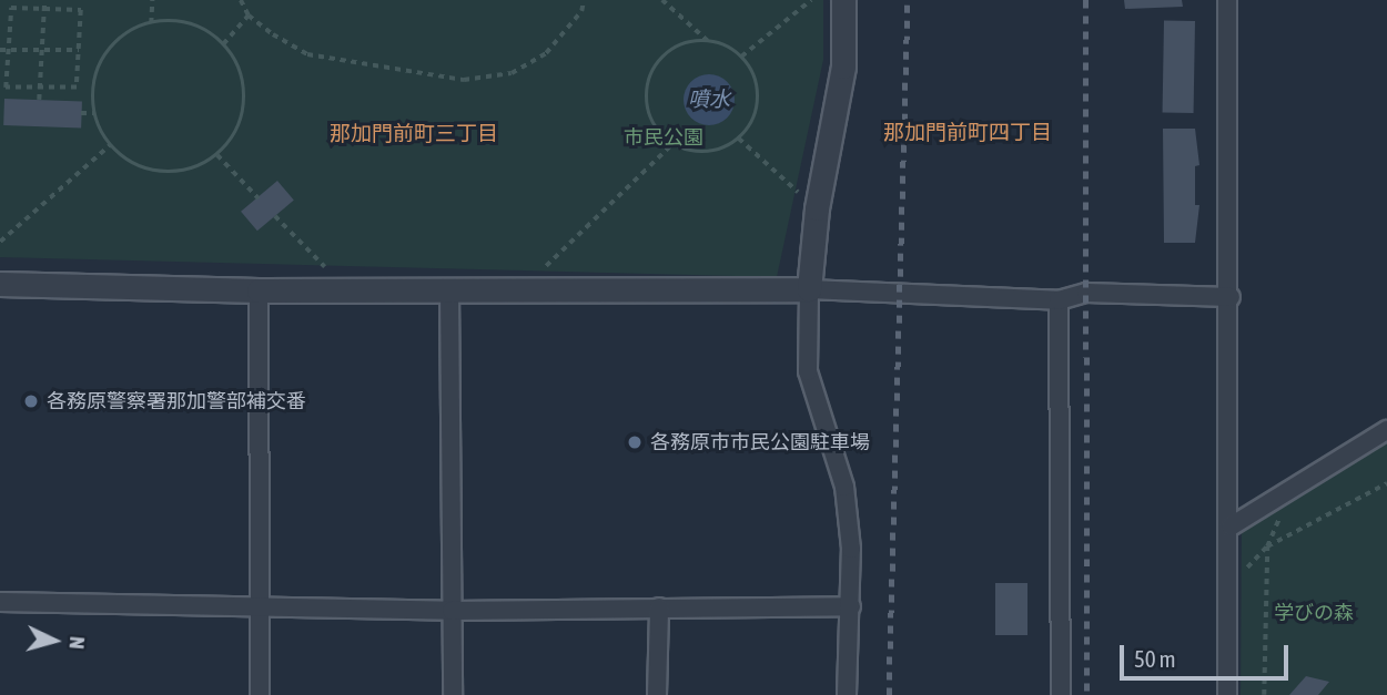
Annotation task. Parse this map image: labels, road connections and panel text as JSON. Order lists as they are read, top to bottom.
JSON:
{
  "districts": ["那加門前町四丁目", "那加門前町三丁目"],
  "water": ["噴水"],
  "parks": ["市民公園", "学びの森"],
  "places": ["各務原警察署那加警部補交番", "各務原市市民公園駐車場"],
  "scale_bar": "50 m",
  "north": "right"
}
